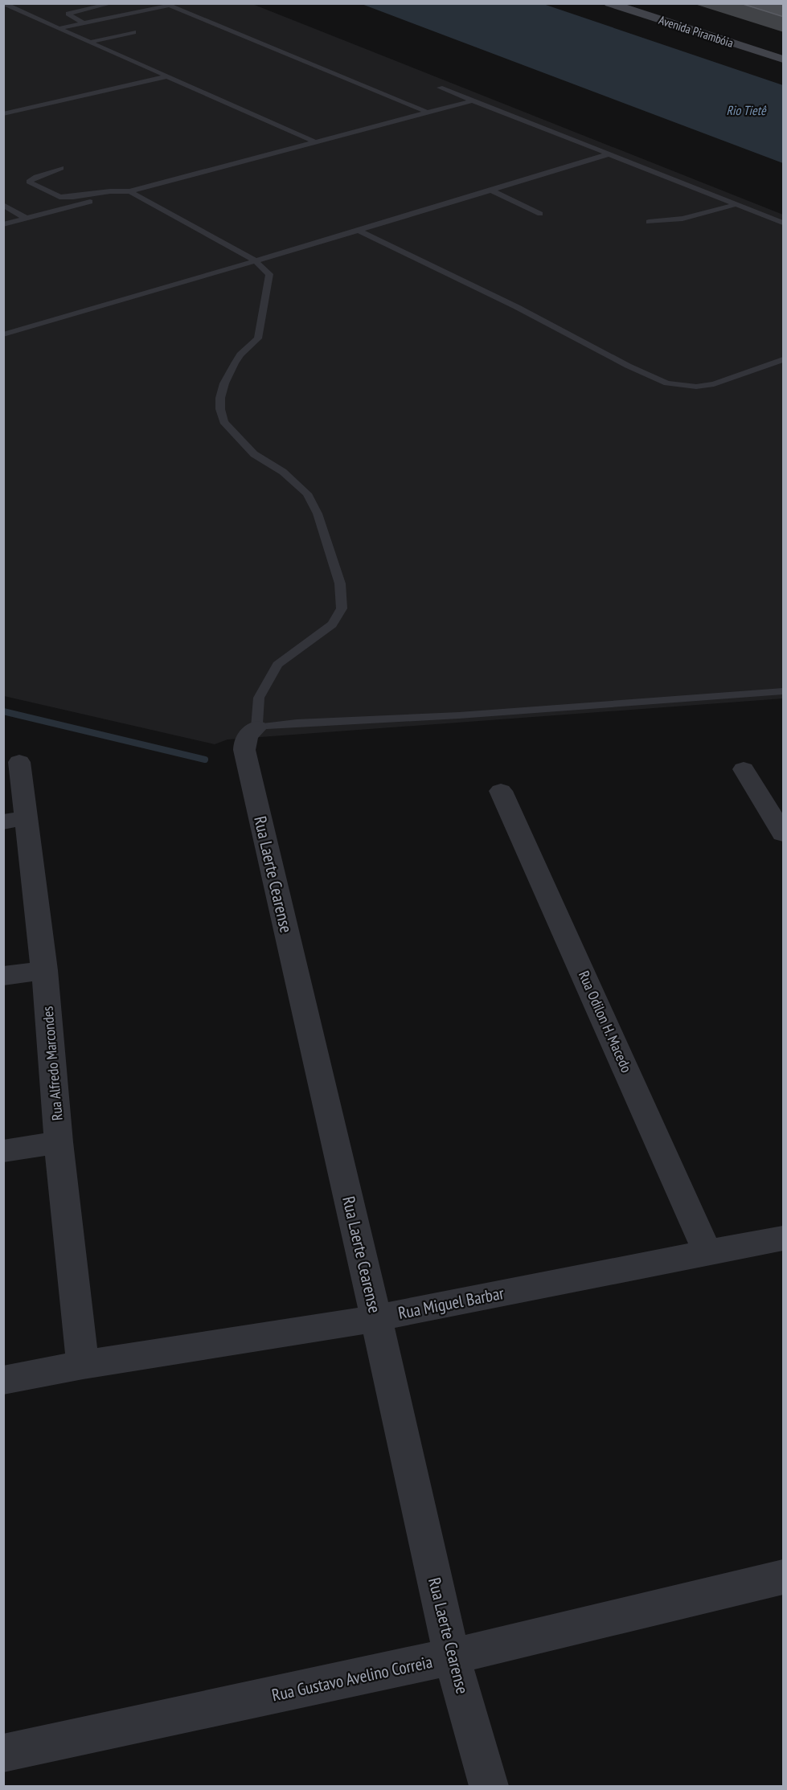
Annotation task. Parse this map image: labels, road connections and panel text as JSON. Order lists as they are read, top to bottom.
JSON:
{
  "streets": {
    "main road": ["Avenida Pirambóia"],
    "street": [
      "Rua Laerte Cearense",
      "Rua Odilon H. Macedo",
      "Rua Alfredo Marcondes",
      "Rua Miguel Barbar",
      "Rua Gustavo Avelino Correia"
    ]
  },
  "crossings": [
    ["Rua Laerte Cearense", "Rua Miguel Barbar"],
    ["Rua Laerte Cearense", "Rua Gustavo Avelino Correia"],
    ["Rua Odilon H. Macedo", "Rua Miguel Barbar"],
    ["Rua Alfredo Marcondes", "Rua Miguel Barbar"]
  ],
  "water": ["Rio Tietê"]
}
